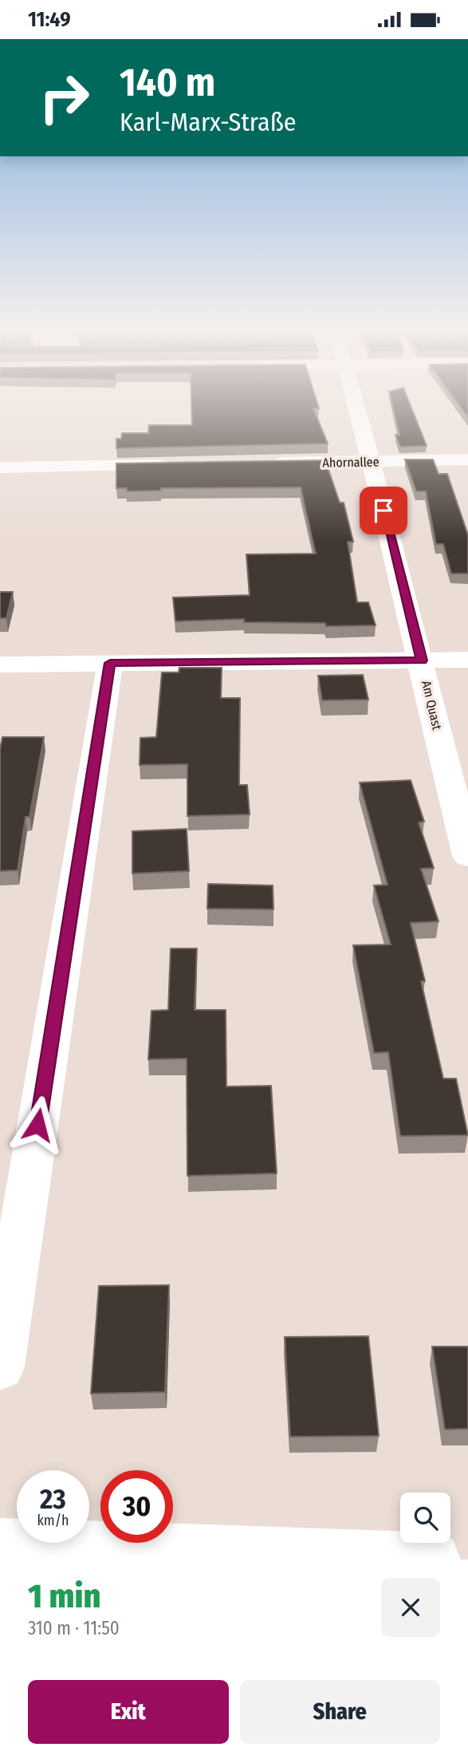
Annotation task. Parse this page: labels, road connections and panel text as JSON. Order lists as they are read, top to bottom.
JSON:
{
  "streets": {
    "street": ["Ahornallee", "Am Quast"]
  },
  "crossings": [
    ["Ahornallee", "Am Quast"]
  ],
  "page": {
    "status": "11:49",
    "turn": ["140 m", "Karl-Marx-Straße"],
    "speed": "23 km/h",
    "limit": "30",
    "heading": ["1 min", "310 m · 11:50"],
    "buttons": ["Exit", "Share"]
  }
}
